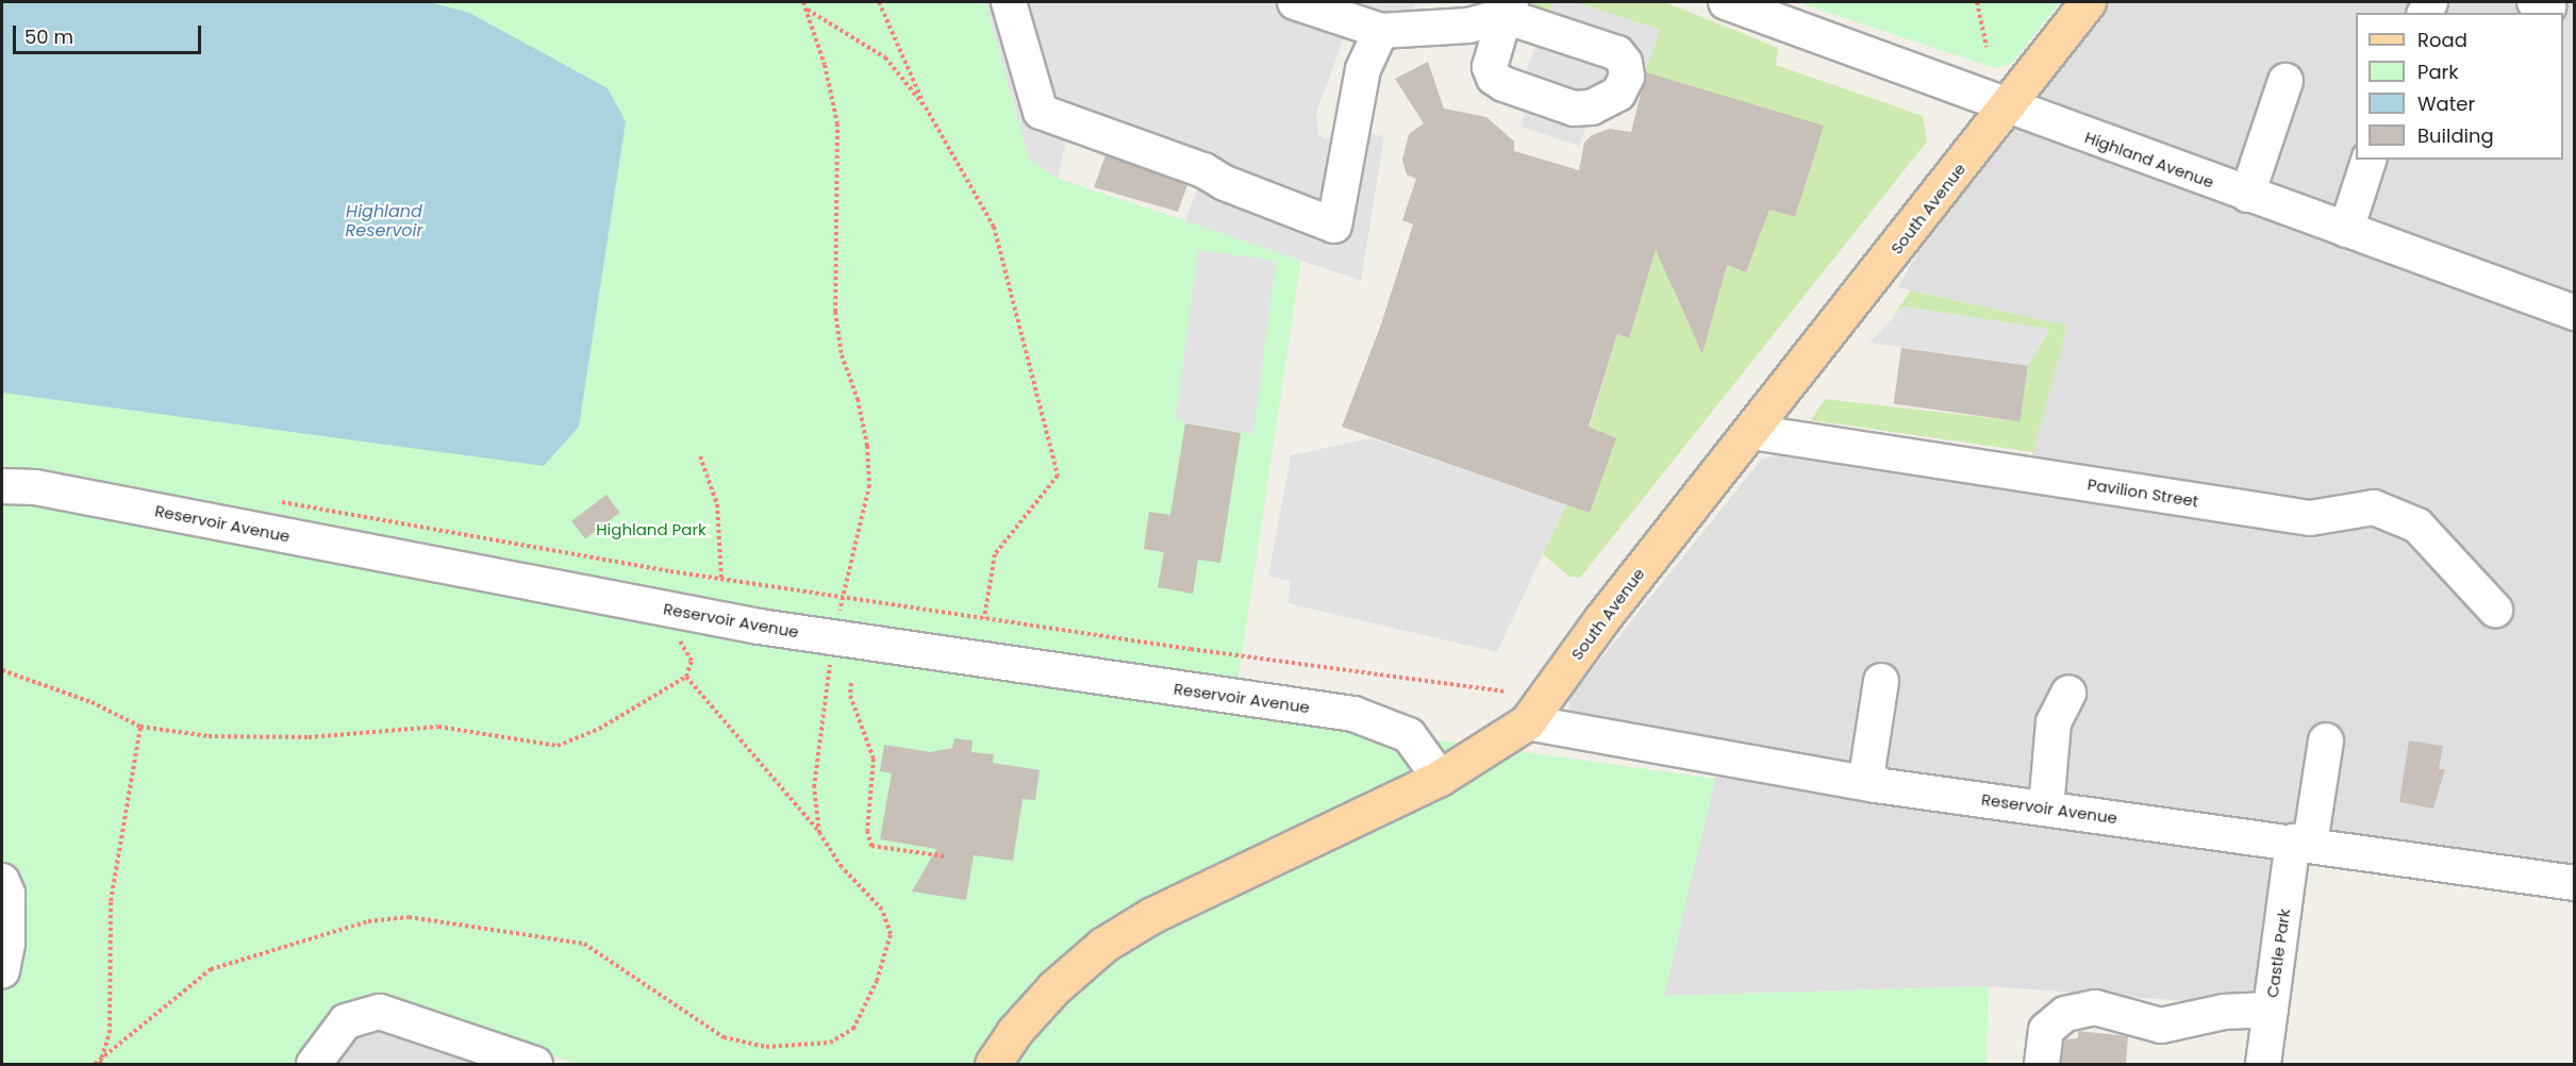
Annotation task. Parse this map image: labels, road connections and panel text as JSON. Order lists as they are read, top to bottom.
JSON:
{
  "streets": {
    "main road": ["South Avenue"],
    "street": [
      "Highland Avenue",
      "Pavilion Street",
      "Reservoir Avenue",
      "Castle Park"
    ]
  },
  "crossings": [
    ["Highland Avenue", "South Avenue"],
    ["South Avenue", "Pavilion Street"],
    ["South Avenue", "Reservoir Avenue"],
    ["Reservoir Avenue", "Castle Park"]
  ],
  "water": ["Highland Reservoir"],
  "parks": ["Highland Park"],
  "legend": [
    "Road",
    "Park",
    "Water",
    "Building"
  ],
  "scale_bar": "50 m"
}
